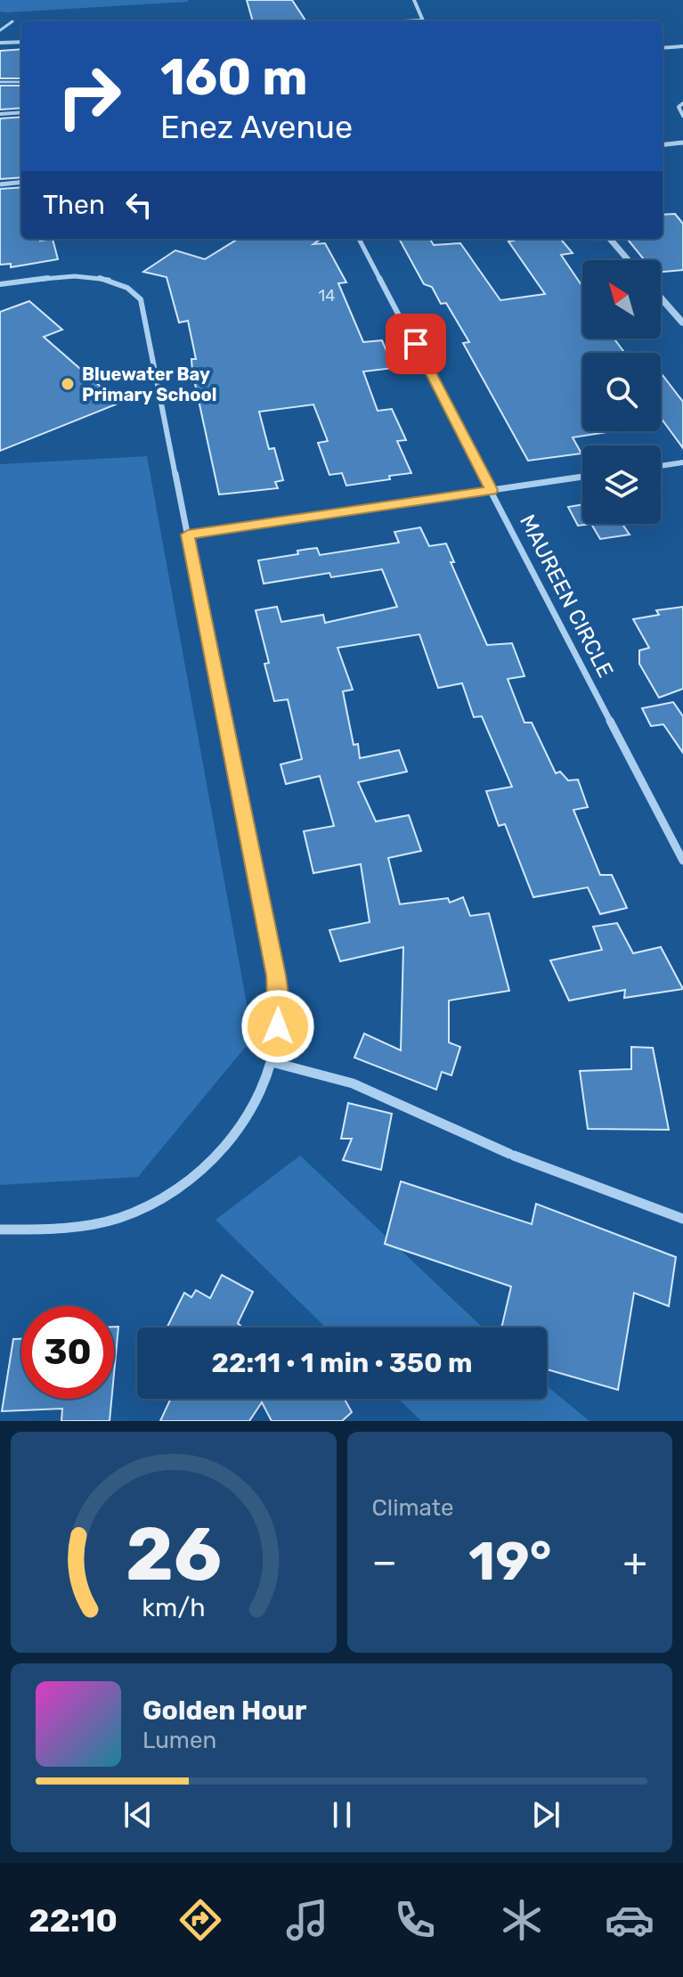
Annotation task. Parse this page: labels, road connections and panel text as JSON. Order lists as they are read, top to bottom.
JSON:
{
  "streets": {
    "street": ["MAUREEN CIRCLE"]
  },
  "places": ["Bluewater Bay Primary School"],
  "house_numbers": ["14"],
  "north": "top left",
  "page": {
    "turn": ["160 m", "Enez Avenue"],
    "then": "Then",
    "limit": "30",
    "trip": "22:11 · 1 min · 350 m",
    "tile": "Climate",
    "heat": ["−", "19°", "+"],
    "song": ["Golden Hour", "Lumen"],
    "tabs": "22:10",
    "gauge": ["26", "km/h"]
  }
}
